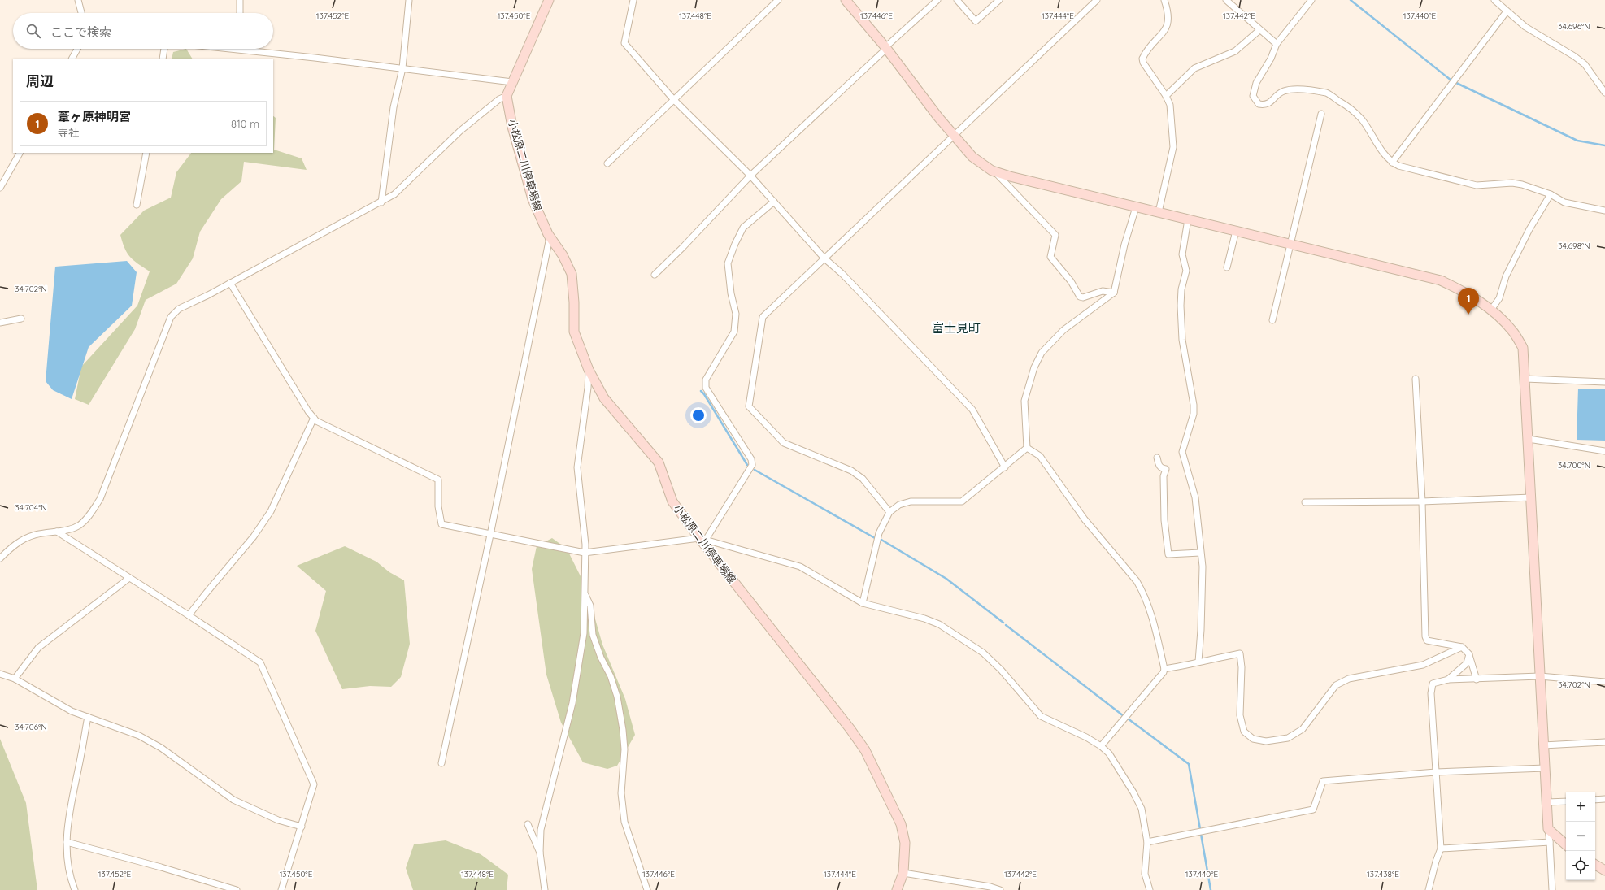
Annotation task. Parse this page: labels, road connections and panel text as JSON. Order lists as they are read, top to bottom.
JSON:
{
  "streets": {
    "street": ["小松原二川停車場線"]
  },
  "districts": ["富士見町"],
  "page": {
    "search": "ここで検索",
    "heading": "周辺",
    "list": [
      {
        "mark": "1",
        "name": "葦ヶ原神明宮",
        "note": "寺社",
        "value": "810 m"
      }
    ],
    "pins": "1",
    "map_buttons": ["+", "−"]
  },
  "coordinates": [
    "137.452°E",
    "137.450°E",
    "137.448°E",
    "137.446°E",
    "137.444°E",
    "137.442°E",
    "137.440°E",
    "34.696°N",
    "34.698°N",
    "34.702°N",
    "34.700°N",
    "34.704°N",
    "34.706°N",
    "137.438°E"
  ]
}
